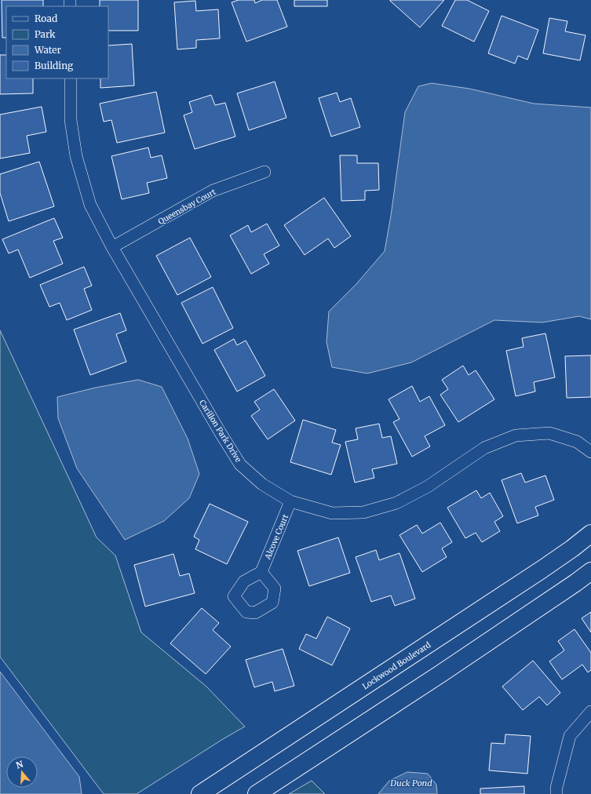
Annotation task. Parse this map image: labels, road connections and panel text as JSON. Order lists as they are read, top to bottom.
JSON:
{
  "streets": {
    "main road": ["Lockwood Boulevard"],
    "street": ["Queensbay Court", "Carillon Park Drive", "Alcove Court"]
  },
  "crossings": [
    ["Queensbay Court", "Carillon Park Drive"],
    ["Carillon Park Drive", "Alcove Court"]
  ],
  "water": ["Duck Pond"],
  "legend": [
    "Road",
    "Park",
    "Water",
    "Building"
  ],
  "north": "top"
}
